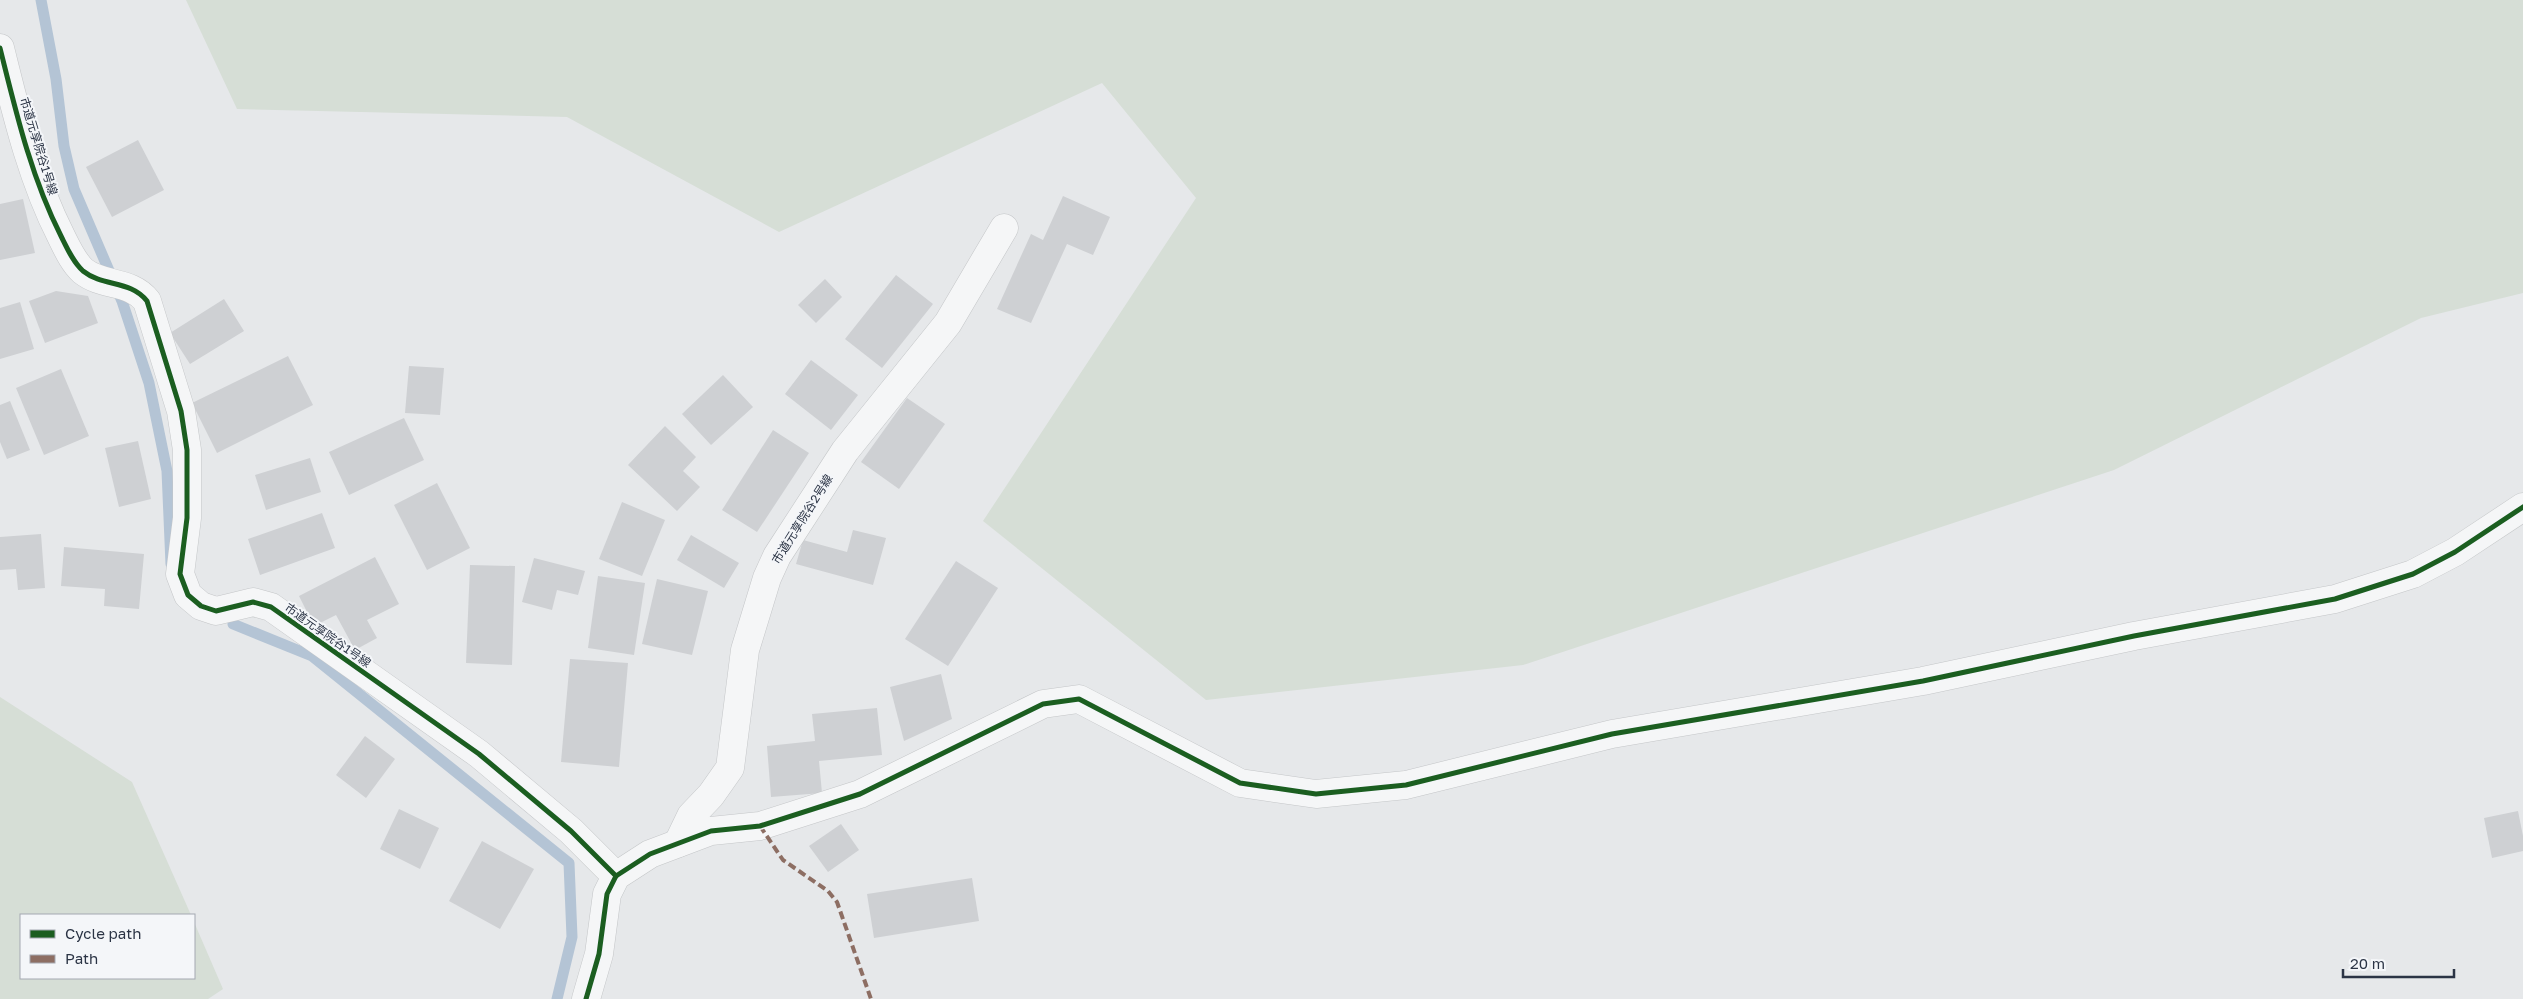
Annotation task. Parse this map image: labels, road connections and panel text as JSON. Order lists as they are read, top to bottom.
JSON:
{
  "streets": {
    "street": ["市道元享院谷1号線", "市道元享院谷2号線"]
  },
  "legend": ["Cycle path", "Path"],
  "scale_bar": "20 m"
}
